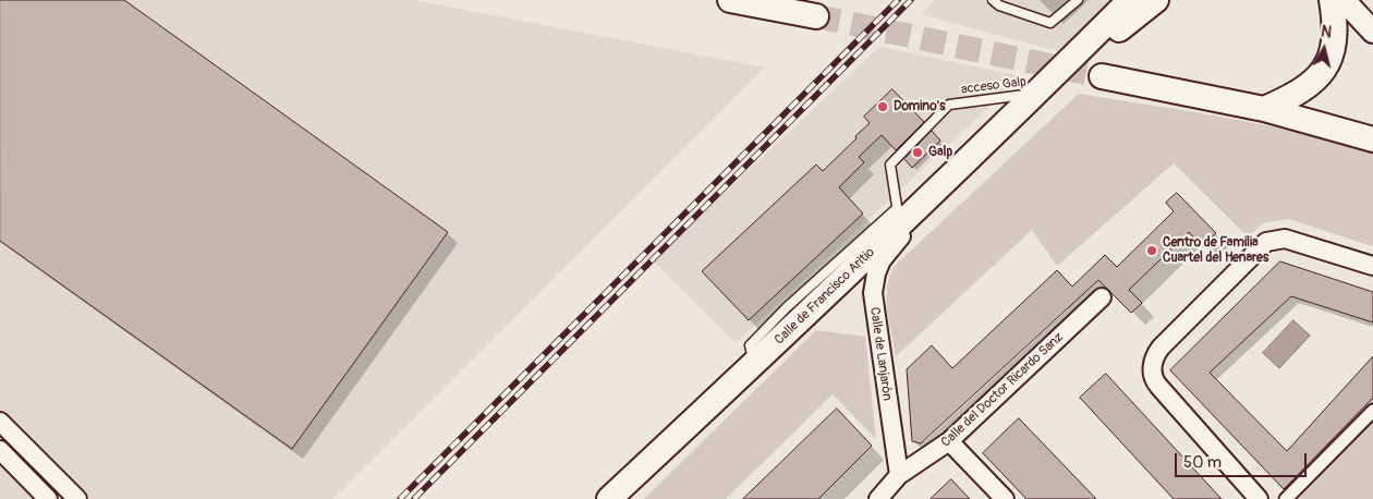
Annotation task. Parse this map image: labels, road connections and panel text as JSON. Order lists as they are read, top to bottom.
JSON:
{
  "streets": {
    "main road": ["Calle de Francisco Aritio"],
    "street": ["Calle de Lanjarón", "Calle del Doctor Ricardo Sanz"],
    "lane": ["acceso Galp"]
  },
  "crossings": [
    ["acceso Galp", "Calle de Francisco Aritio"],
    ["acceso Galp", "Calle de Lanjarón"],
    ["Calle de Francisco Aritio", "Calle de Lanjarón"],
    ["Calle de Lanjarón", "Calle del Doctor Ricardo Sanz"]
  ],
  "places": ["Domino's", "Galp", "Centro de Familia Cuartel del Henares"],
  "scale_bar": "50 m",
  "north": "top"
}
